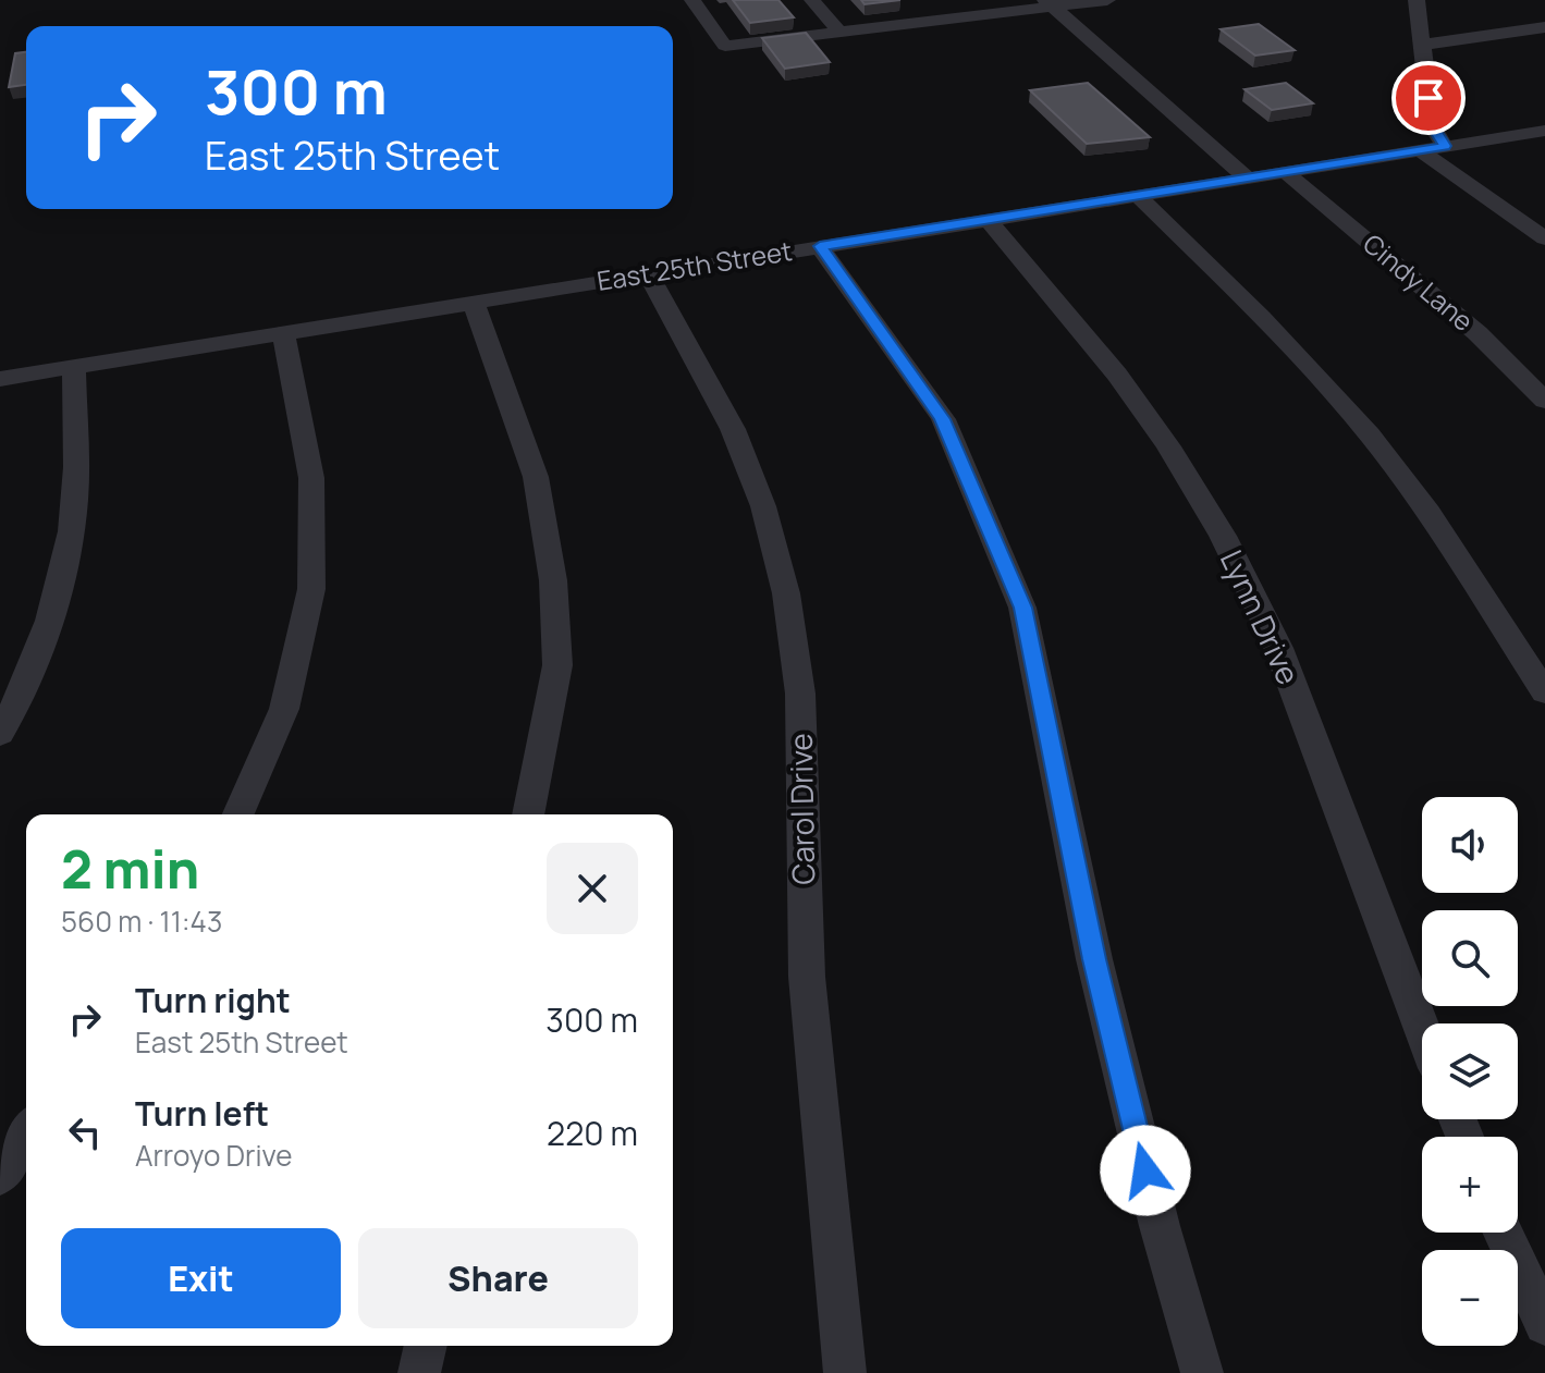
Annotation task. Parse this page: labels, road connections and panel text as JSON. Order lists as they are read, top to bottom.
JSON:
{
  "streets": {
    "street": [
      "East 25th Street",
      "Cindy Lane",
      "Lynn Drive",
      "Carol Drive"
    ]
  },
  "crossings": [
    ["East 25th Street", "Cindy Lane"],
    ["East 25th Street", "Lynn Drive"],
    ["East 25th Street", "Carol Drive"]
  ],
  "page": {
    "turn": ["300 m", "East 25th Street"],
    "map_buttons": ["+", "−"],
    "heading": ["2 min", "560 m · 11:43"],
    "list": [
      {
        "name": "Turn right",
        "note": "East 25th Street",
        "value": "300 m"
      },
      {
        "name": "Turn left",
        "note": "Arroyo Drive",
        "value": "220 m"
      }
    ],
    "buttons": ["Exit", "Share"]
  }
}
